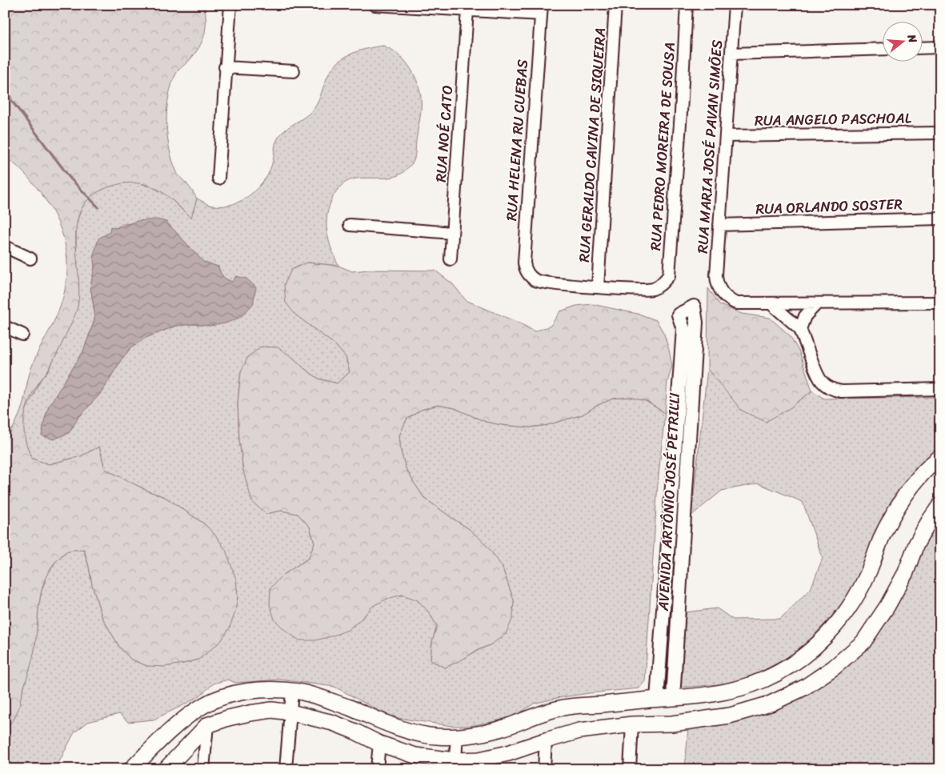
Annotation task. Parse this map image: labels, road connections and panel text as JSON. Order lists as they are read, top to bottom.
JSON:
{
  "streets": {
    "street": [
      "RUA ANGELO PASCHOAL",
      "RUA NOÉ CATO",
      "RUA HELENA RU CUEBAS",
      "RUA GERALDO CAVINA DE SIQUEIRA",
      "RUA PEDRO MOREIRA DE SOUSA",
      "RUA MARIA JOSÉ PAVAN SIMÕES",
      "RUA ORLANDO SOSTER",
      "AVENIDA ARTÔNIO JOSÉ PETRILLI"
    ]
  },
  "crossings": [
    ["RUA ANGELO PASCHOAL", "RUA MARIA JOSÉ PAVAN SIMÕES"],
    ["RUA HELENA RU CUEBAS", "RUA GERALDO CAVINA DE SIQUEIRA"],
    ["RUA HELENA RU CUEBAS", "RUA PEDRO MOREIRA DE SOUSA"],
    ["RUA GERALDO CAVINA DE SIQUEIRA", "RUA PEDRO MOREIRA DE SOUSA"],
    ["RUA MARIA JOSÉ PAVAN SIMÕES", "RUA ORLANDO SOSTER"]
  ],
  "north": "right"
}
